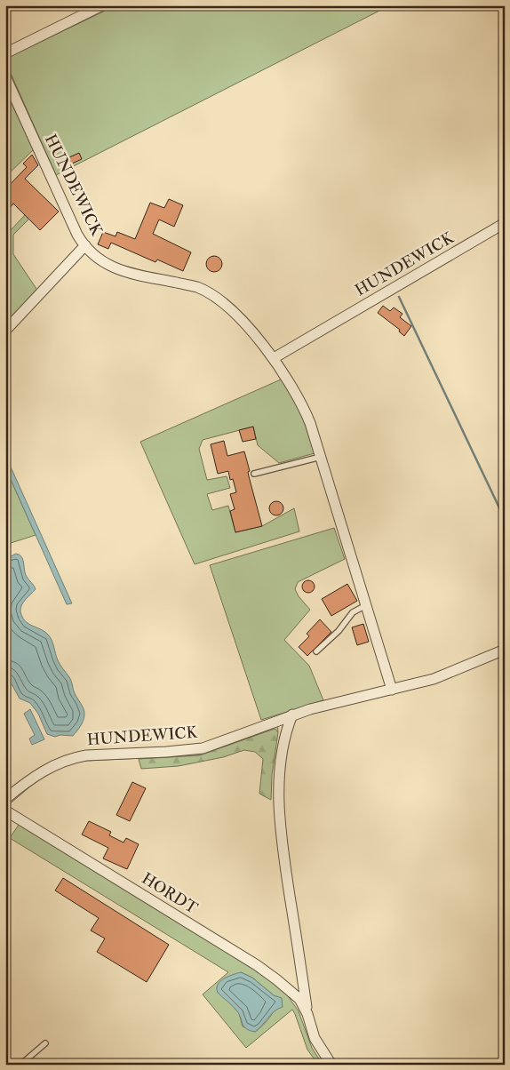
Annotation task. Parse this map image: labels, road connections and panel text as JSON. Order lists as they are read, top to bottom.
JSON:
{
  "streets": {
    "street": ["HUNDEWICK", "HORDT"]
  },
  "crossings": [
    ["HUNDEWICK", "HORDT"]
  ]
}
